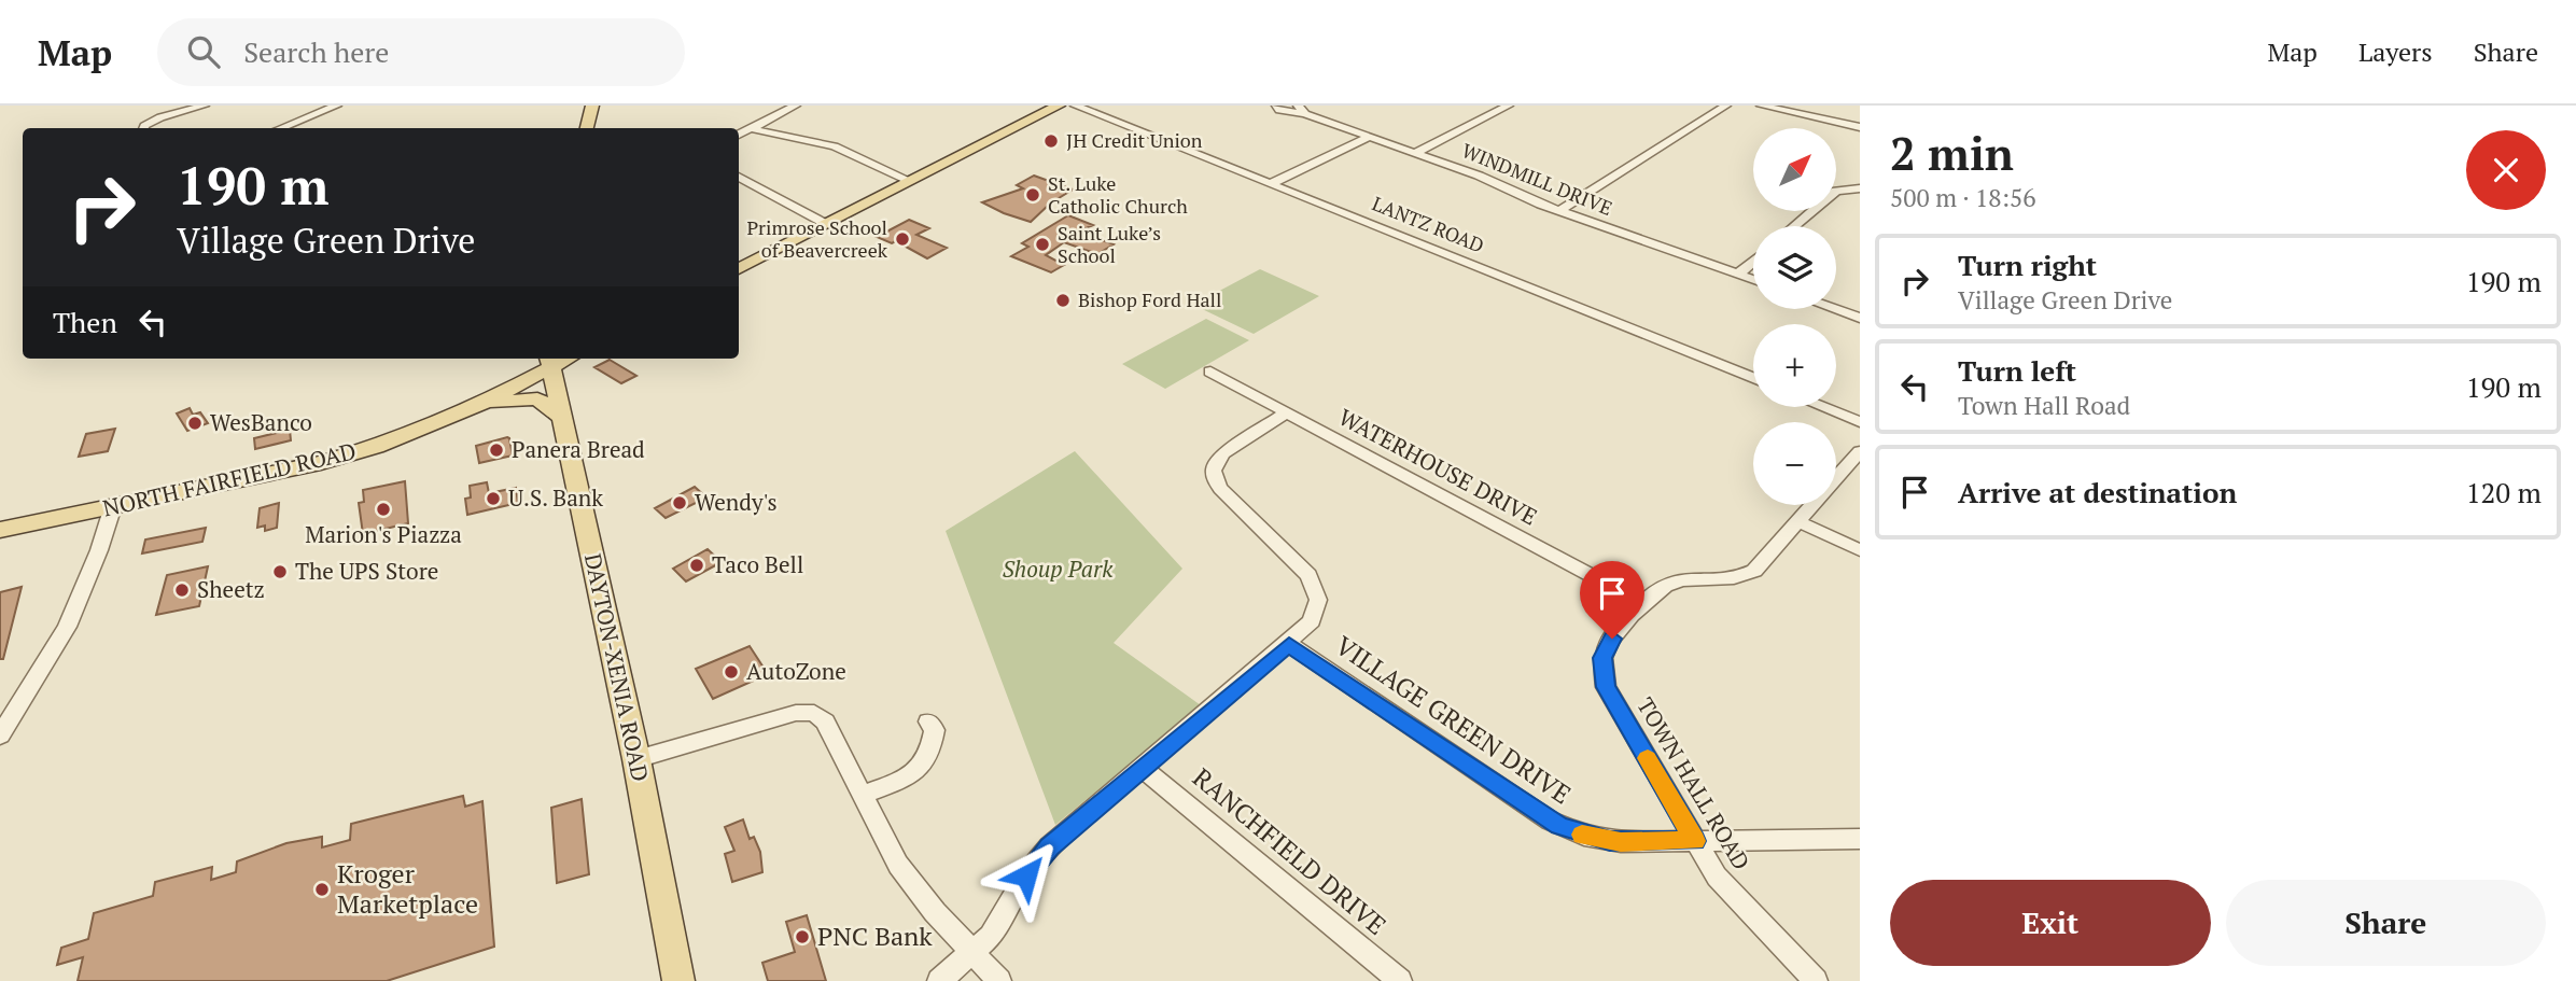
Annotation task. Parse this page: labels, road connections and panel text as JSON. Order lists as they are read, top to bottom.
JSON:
{
  "streets": {
    "main road": ["NORTH FAIRFIELD ROAD", "DAYTON-XENIA ROAD"],
    "street": [
      "WINDMILL DRIVE",
      "LANTZ ROAD",
      "WATERHOUSE DRIVE",
      "VILLAGE GREEN DRIVE",
      "TOWN HALL ROAD",
      "RANCHFIELD DRIVE"
    ]
  },
  "crossings": [
    ["WATERHOUSE DRIVE", "TOWN HALL ROAD"],
    ["NORTH FAIRFIELD ROAD", "DAYTON-XENIA ROAD"],
    ["VILLAGE GREEN DRIVE", "TOWN HALL ROAD"]
  ],
  "parks": ["Shoup Park"],
  "places": [
    "JH Credit Union",
    "St. Luke Catholic Church",
    "Primrose School of Beavercreek",
    "Saint Luke’s School",
    "Bishop Ford Hall",
    "WesBanco",
    "Panera Bread",
    "U.S. Bank",
    "Wendy's",
    "Marion's Piazza",
    "Taco Bell",
    "The UPS Store",
    "Sheetz",
    "AutoZone",
    "Kroger Marketplace",
    "PNC Bank"
  ],
  "north": "top right",
  "page": {
    "header": "Map",
    "search": "Search here",
    "nav": ["Map", "Layers", "Share"],
    "heading": ["2 min", "500 m · 18:56"],
    "map_buttons": ["+", "−"],
    "turn": ["190 m", "Village Green Drive"],
    "list": [
      {
        "name": "Turn right",
        "note": "Village Green Drive",
        "value": "190 m"
      },
      {
        "name": "Turn left",
        "note": "Town Hall Road",
        "value": "190 m"
      },
      {
        "name": "Arrive at destination",
        "value": "120 m"
      }
    ],
    "then": "Then",
    "buttons": ["Exit", "Share"]
  }
}
